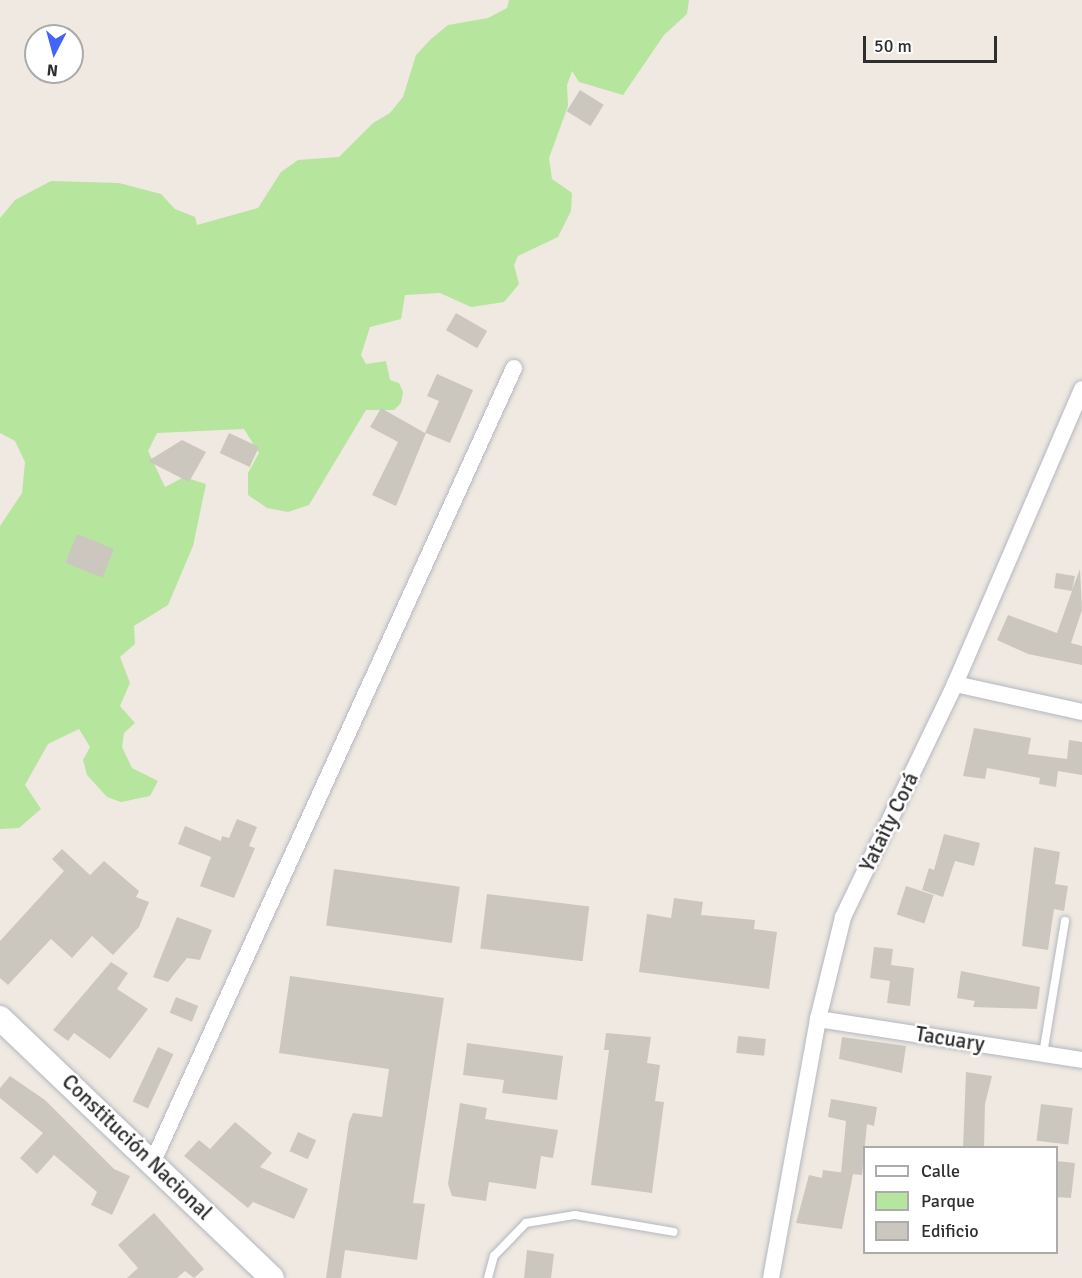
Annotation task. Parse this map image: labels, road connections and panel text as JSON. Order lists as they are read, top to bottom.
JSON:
{
  "streets": {
    "street": ["Yataity Corá", "Tacuary", "Constitución Nacional"]
  },
  "crossings": [
    ["Yataity Corá", "Tacuary"]
  ],
  "legend": ["Calle", "Parque", "Edificio"],
  "scale_bar": "50 m",
  "north": "bottom"
}
